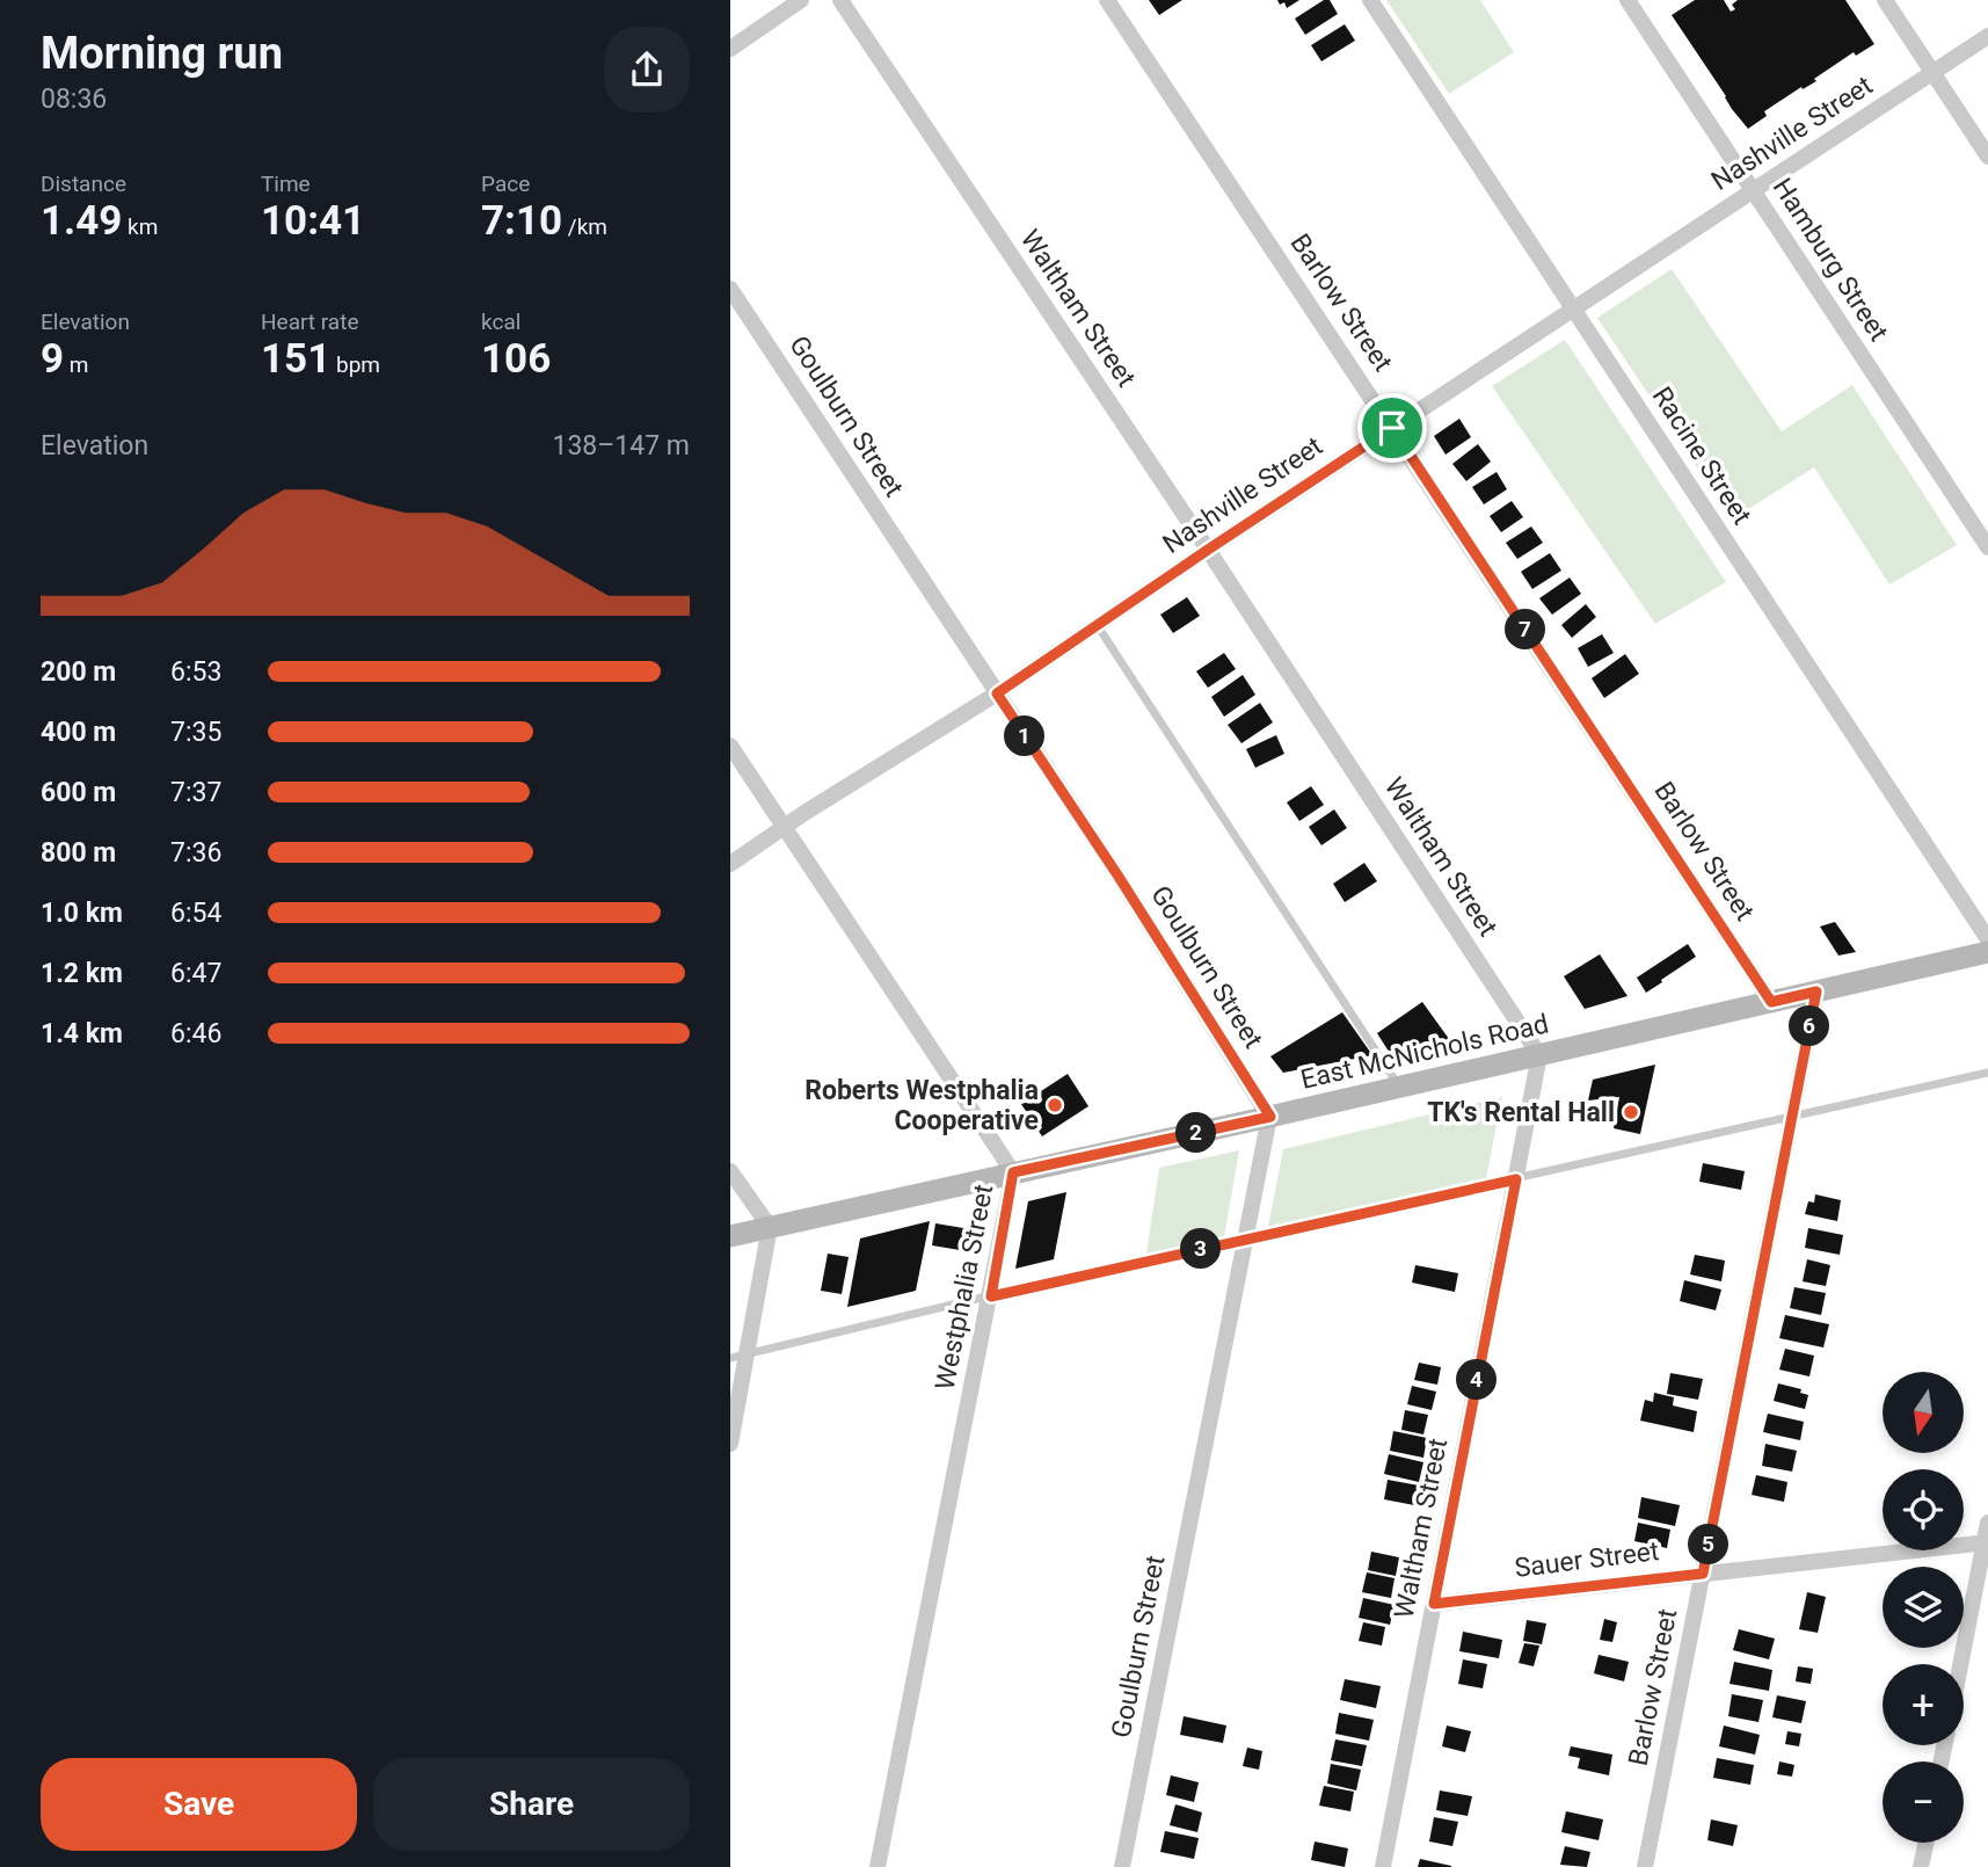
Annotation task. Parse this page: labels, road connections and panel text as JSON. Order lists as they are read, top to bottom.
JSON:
{
  "streets": {
    "street": [
      "Nashville Street",
      "Hamburg Street",
      "Barlow Street",
      "Waltham Street",
      "Goulburn Street",
      "Racine Street",
      "East McNichols Road",
      "Westphalia Street",
      "Sauer Street"
    ]
  },
  "crossings": [
    ["Nashville Street", "Hamburg Street"],
    ["Nashville Street", "Barlow Street"],
    ["Nashville Street", "Waltham Street"],
    ["Nashville Street", "Goulburn Street"],
    ["Nashville Street", "Racine Street"],
    ["Nashville Street", "Westphalia Street"],
    ["Barlow Street", "East McNichols Road"],
    ["Barlow Street", "Sauer Street"],
    ["Waltham Street", "East McNichols Road"],
    ["Waltham Street", "Sauer Street"],
    ["Goulburn Street", "East McNichols Road"],
    ["East McNichols Road", "Westphalia Street"]
  ],
  "places": ["Roberts Westphalia Cooperative", "TK's Rental Hall"],
  "north": "bottom",
  "page": {
    "heading": ["Morning run", "08:36"],
    "stats": [
      ["Distance", "1.49 km"],
      ["Time", "10:41"],
      ["Pace", "7:10 /km"],
      ["Elevation", "9 m"],
      ["Heart rate", "151 bpm"],
      ["kcal", "106"]
    ],
    "chart": ["Elevation", "138–147 m"],
    "pins": [
      "7",
      "1",
      "6",
      "2",
      "3",
      "4",
      "5"
    ],
    "list": [
      {
        "name": "200 m",
        "note": "6:53"
      },
      {
        "name": "400 m",
        "note": "7:35"
      },
      {
        "name": "600 m",
        "note": "7:37"
      },
      {
        "name": "800 m",
        "note": "7:36"
      },
      {
        "name": "1.0 km",
        "note": "6:54"
      },
      {
        "name": "1.2 km",
        "note": "6:47"
      },
      {
        "name": "1.4 km",
        "note": "6:46"
      }
    ],
    "map_buttons": ["+", "−"],
    "buttons": ["Save", "Share"]
  }
}
